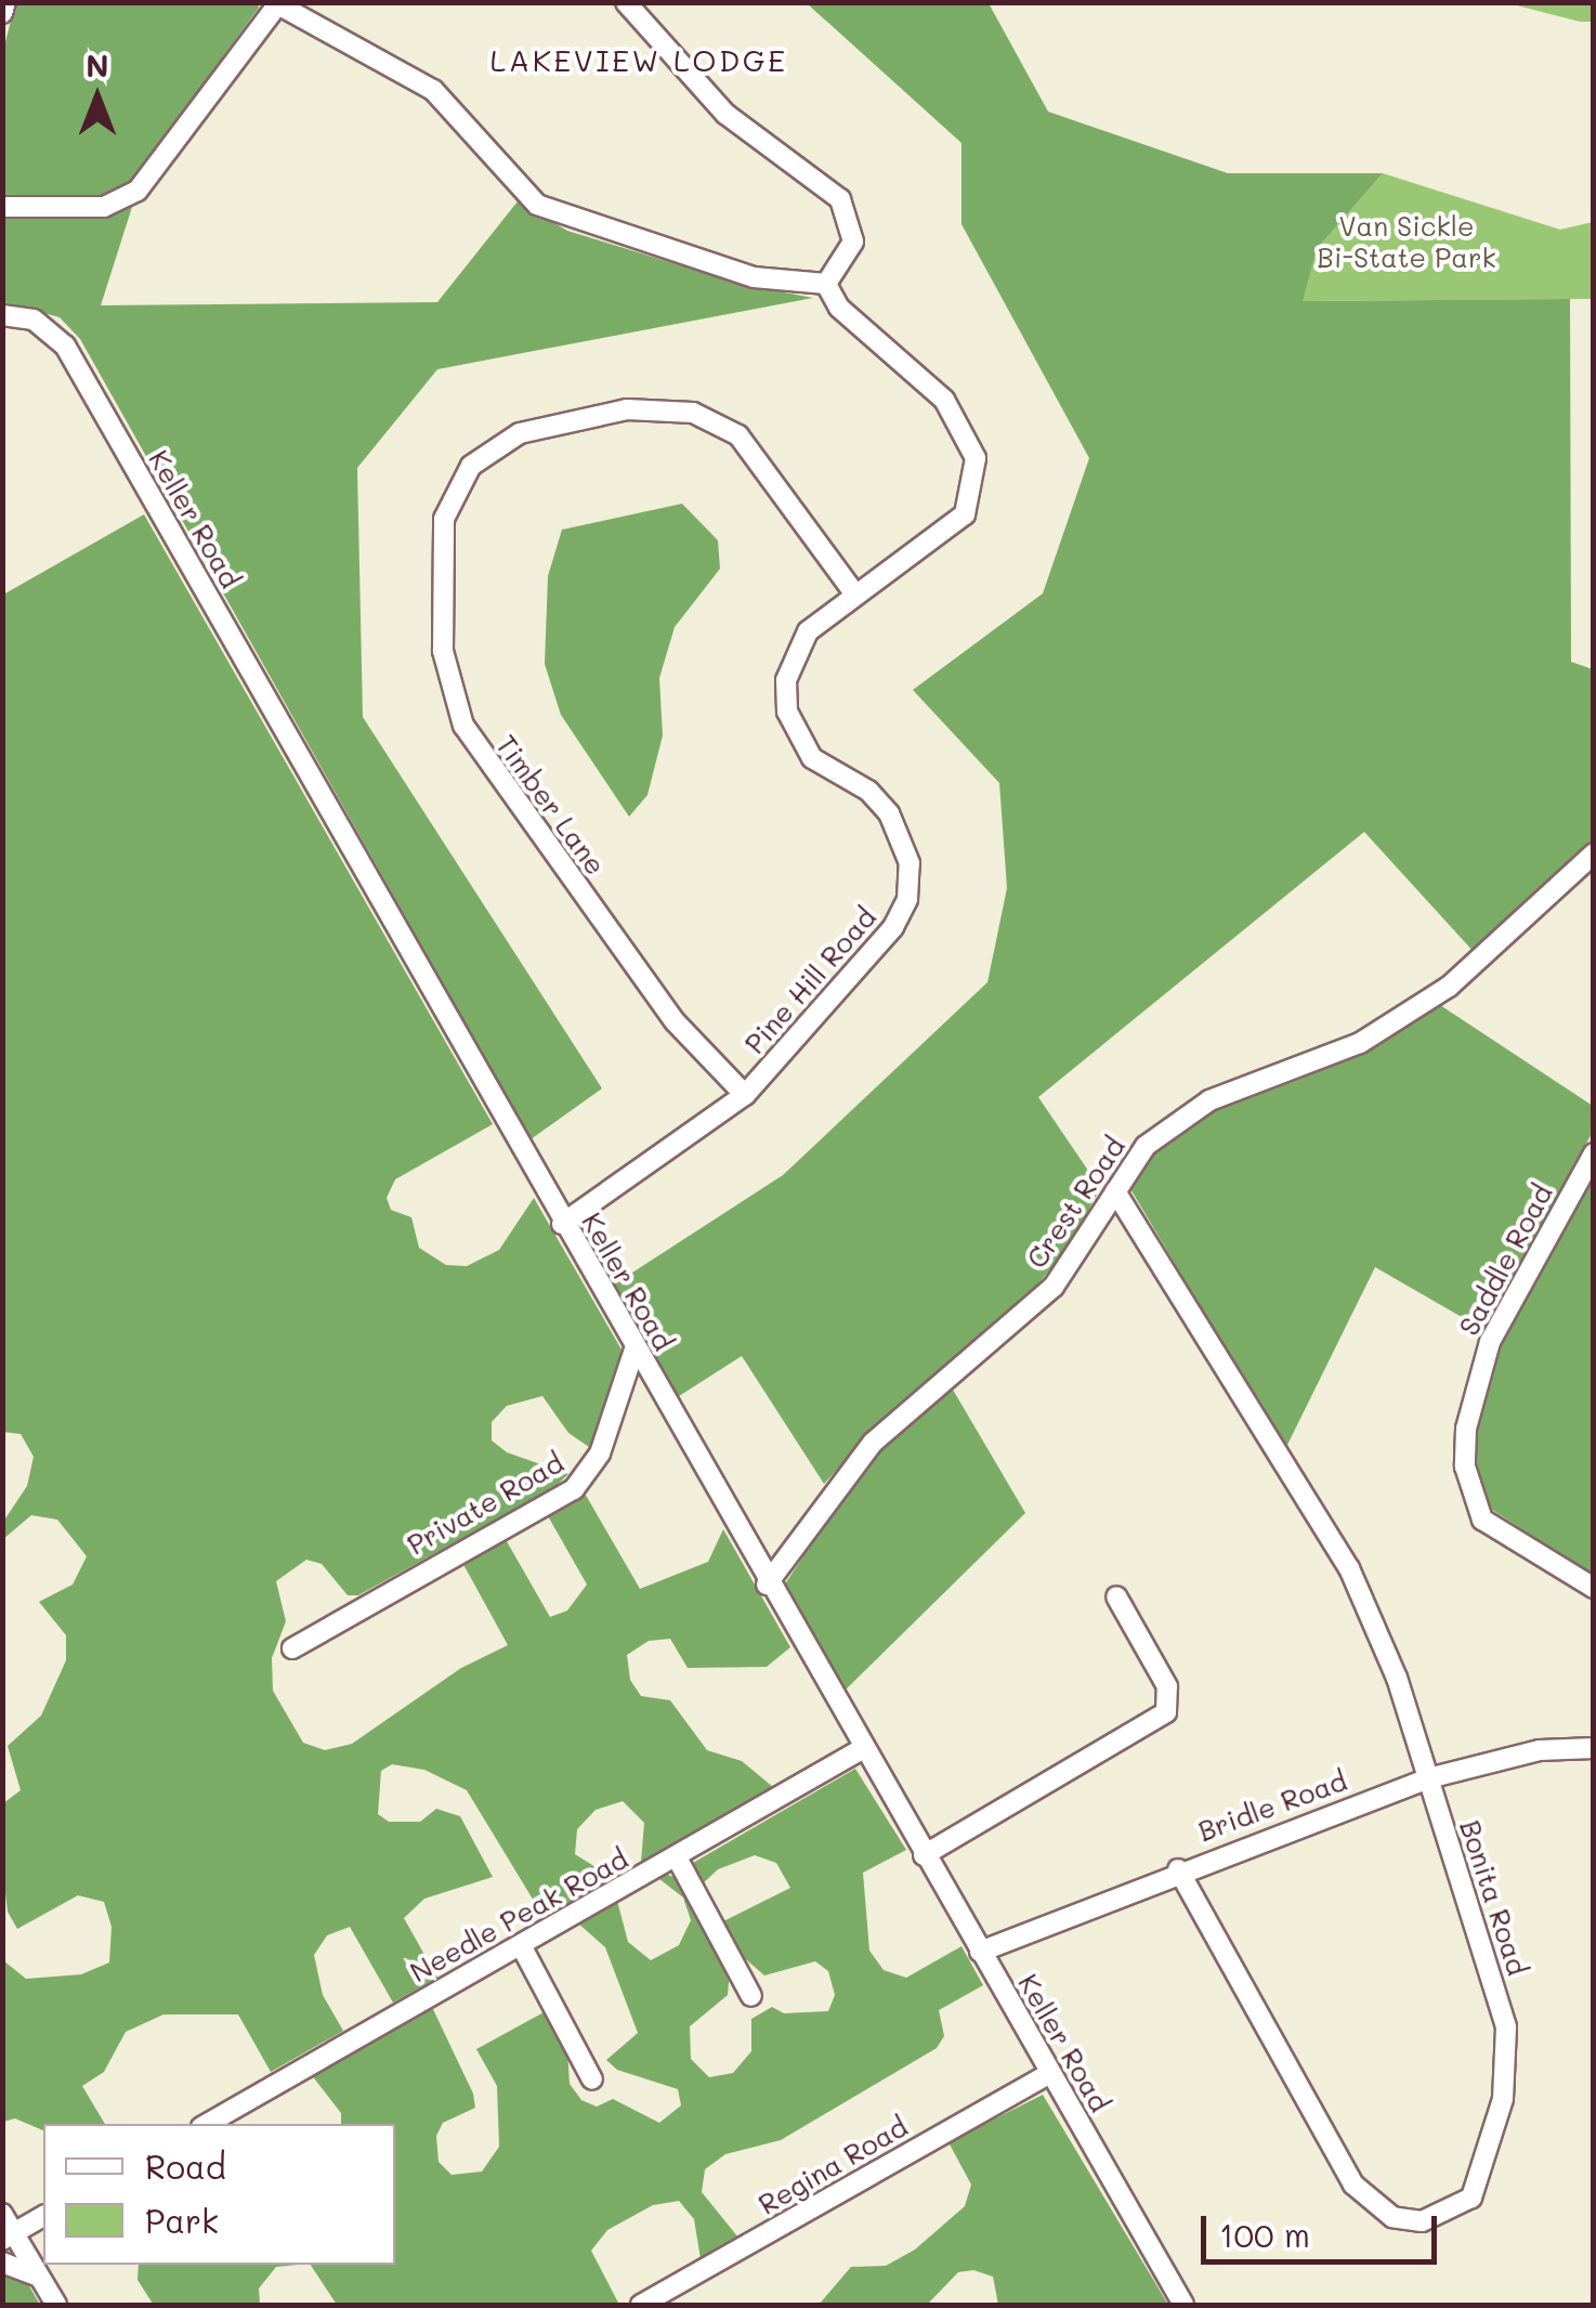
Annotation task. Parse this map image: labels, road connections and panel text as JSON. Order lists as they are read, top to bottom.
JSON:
{
  "streets": {
    "street": [
      "Keller Road",
      "Timber Lane",
      "Pine Hill Road",
      "Crest Road",
      "Saddle Road",
      "Private Road",
      "Bridle Road",
      "Bonita Road",
      "Needle Peak Road",
      "Regina Road"
    ]
  },
  "crossings": [
    ["Keller Road", "Pine Hill Road"],
    ["Keller Road", "Crest Road"],
    ["Keller Road", "Private Road"],
    ["Keller Road", "Bridle Road"],
    ["Keller Road", "Needle Peak Road"],
    ["Keller Road", "Regina Road"],
    ["Timber Lane", "Pine Hill Road"],
    ["Crest Road", "Bonita Road"],
    ["Bridle Road", "Bonita Road"]
  ],
  "districts": ["LAKEVIEW LODGE"],
  "parks": ["Van Sickle Bi-State Park"],
  "legend": ["Road", "Park"],
  "scale_bar": "100 m",
  "north": "top"
}
